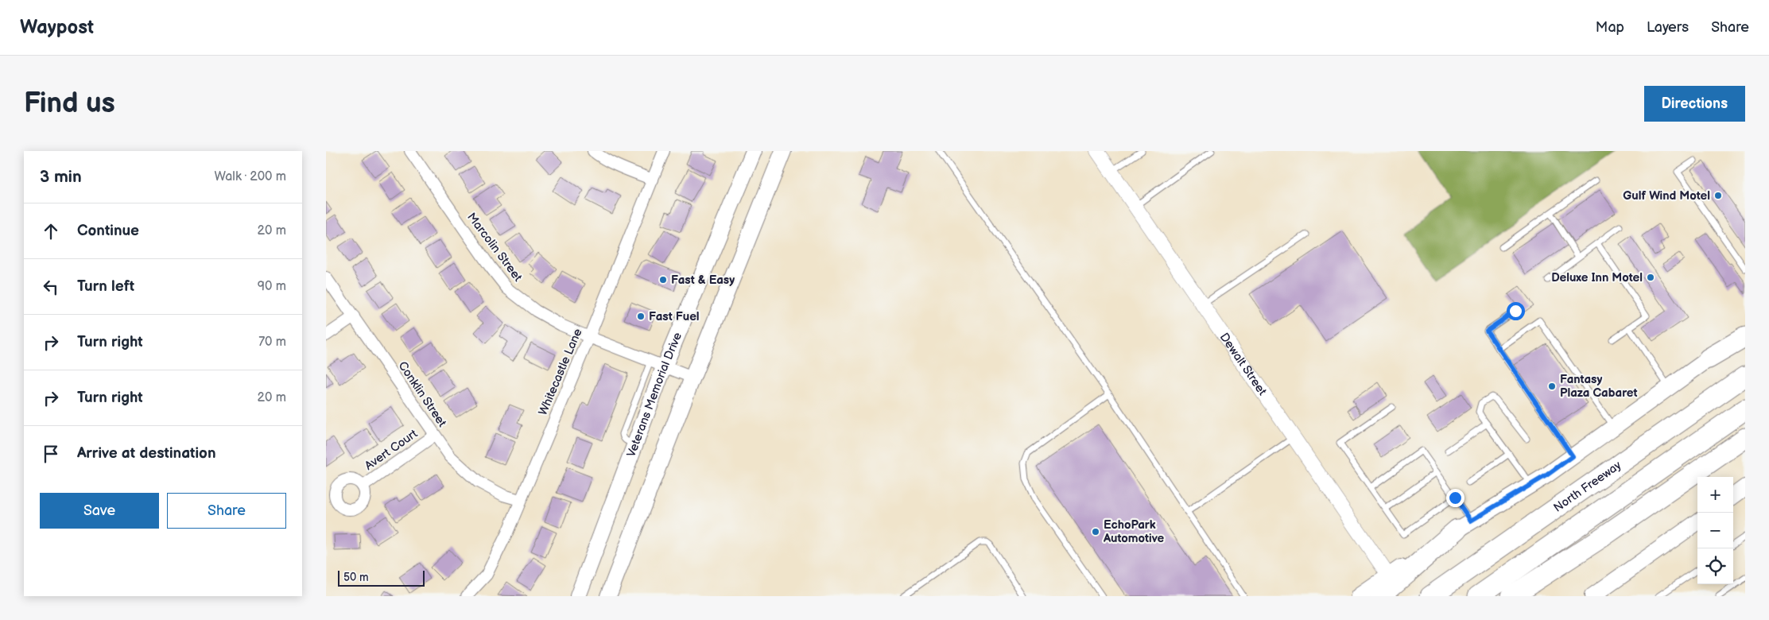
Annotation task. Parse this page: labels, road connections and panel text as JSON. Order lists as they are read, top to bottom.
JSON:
{
  "streets": {
    "highway": ["North Freeway"],
    "main road": ["Veterans Memorial Drive"],
    "street": [
      "Marcolin Street",
      "Dewalt Street",
      "Whitecastle Lane",
      "Conklin Street",
      "Avert Court"
    ]
  },
  "crossings": [
    ["Marcolin Street", "Whitecastle Lane"],
    ["Marcolin Street", "Veterans Memorial Drive"],
    ["Whitecastle Lane", "Conklin Street"],
    ["Conklin Street", "Avert Court"]
  ],
  "places": [
    "Gulf Wind Motel",
    "Deluxe Inn Motel",
    "Fast & Easy",
    "Fast Fuel",
    "Fantasy Plaza Cabaret",
    "EchoPark Automotive"
  ],
  "scale_bar": "50 m",
  "page": {
    "header": "Waypost",
    "nav": ["Map", "Layers", "Share"],
    "buttons": [
      "Directions",
      ["Save", "Share"]
    ],
    "title": "Find us",
    "heading": ["3 min", "Walk · 200 m"],
    "list": [
      ["Continue", "20 m"],
      ["Turn left", "90 m"],
      ["Turn right", "70 m"],
      ["Turn right", "20 m"],
      "Arrive at destination"
    ],
    "map_buttons": ["+", "−"],
    "scale": "50 m"
  }
}
